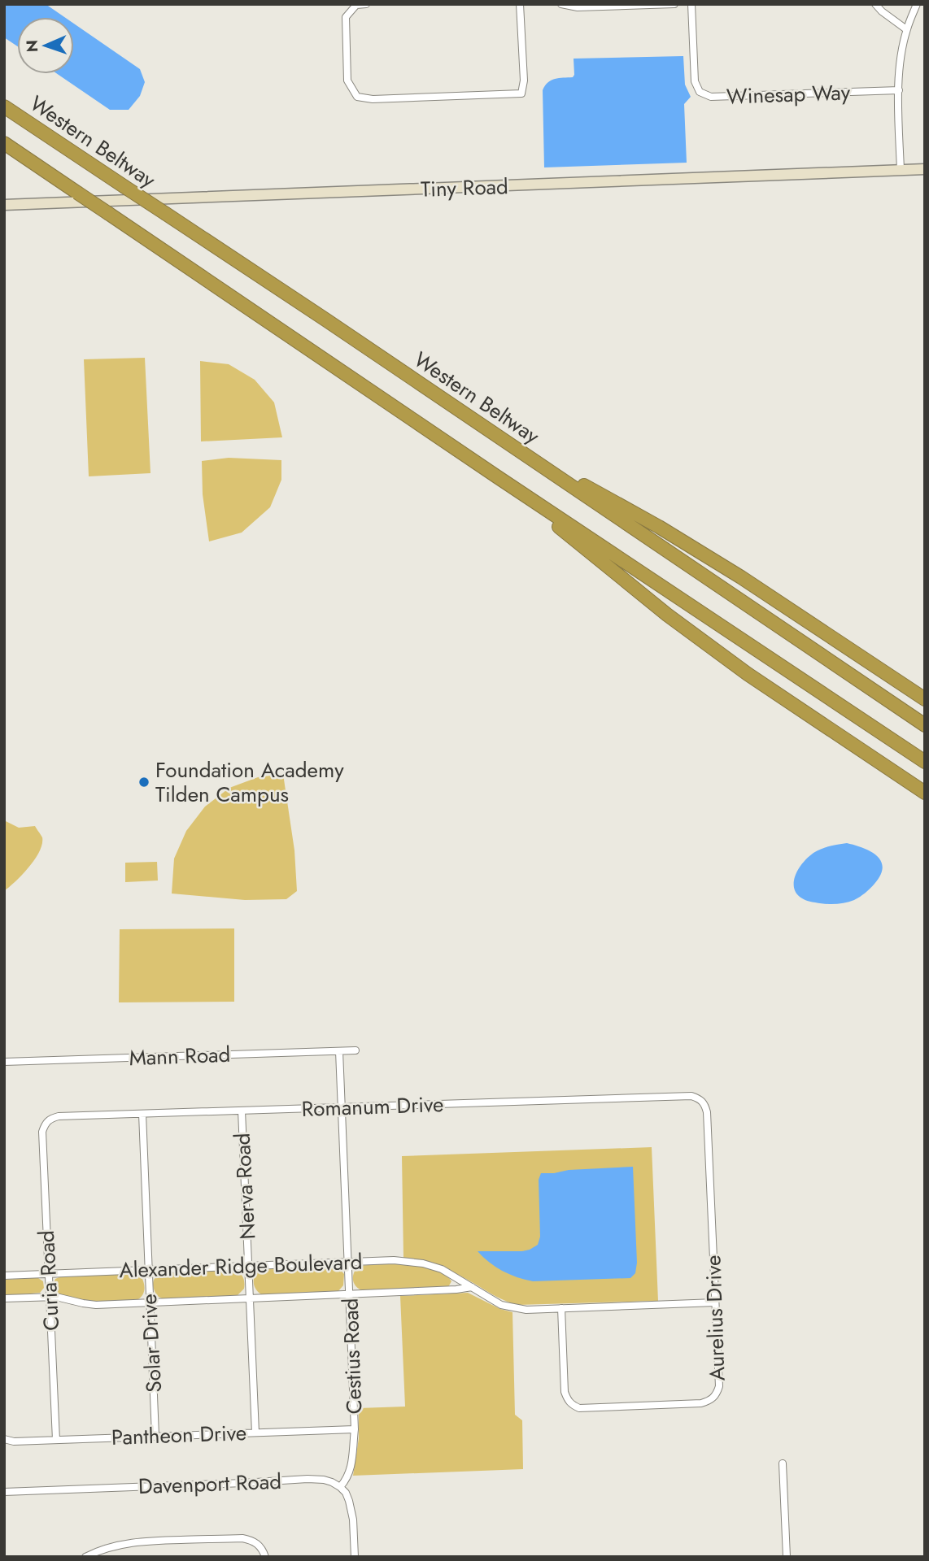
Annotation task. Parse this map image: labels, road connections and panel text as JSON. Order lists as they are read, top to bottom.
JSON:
{
  "streets": {
    "highway": ["Western Beltway"],
    "street": [
      "Winesap Way",
      "Tiny Road",
      "Mann Road",
      "Romanum Drive",
      "Nerva Road",
      "Alexander Ridge Boulevard",
      "Curia Road",
      "Aurelius Drive",
      "Solar Drive",
      "Cestius Road",
      "Pantheon Drive",
      "Davenport Road"
    ]
  },
  "crossings": [
    ["Mann Road", "Cestius Road"],
    ["Romanum Drive", "Nerva Road"],
    ["Romanum Drive", "Curia Road"],
    ["Romanum Drive", "Aurelius Drive"],
    ["Romanum Drive", "Solar Drive"],
    ["Romanum Drive", "Cestius Road"],
    ["Nerva Road", "Alexander Ridge Boulevard"],
    ["Nerva Road", "Pantheon Drive"],
    ["Alexander Ridge Boulevard", "Curia Road"],
    ["Alexander Ridge Boulevard", "Aurelius Drive"],
    ["Alexander Ridge Boulevard", "Solar Drive"],
    ["Alexander Ridge Boulevard", "Cestius Road"],
    ["Curia Road", "Pantheon Drive"],
    ["Solar Drive", "Pantheon Drive"],
    ["Cestius Road", "Pantheon Drive"],
    ["Cestius Road", "Davenport Road"]
  ],
  "places": ["Foundation Academy Tilden Campus"],
  "north": "left"
}
